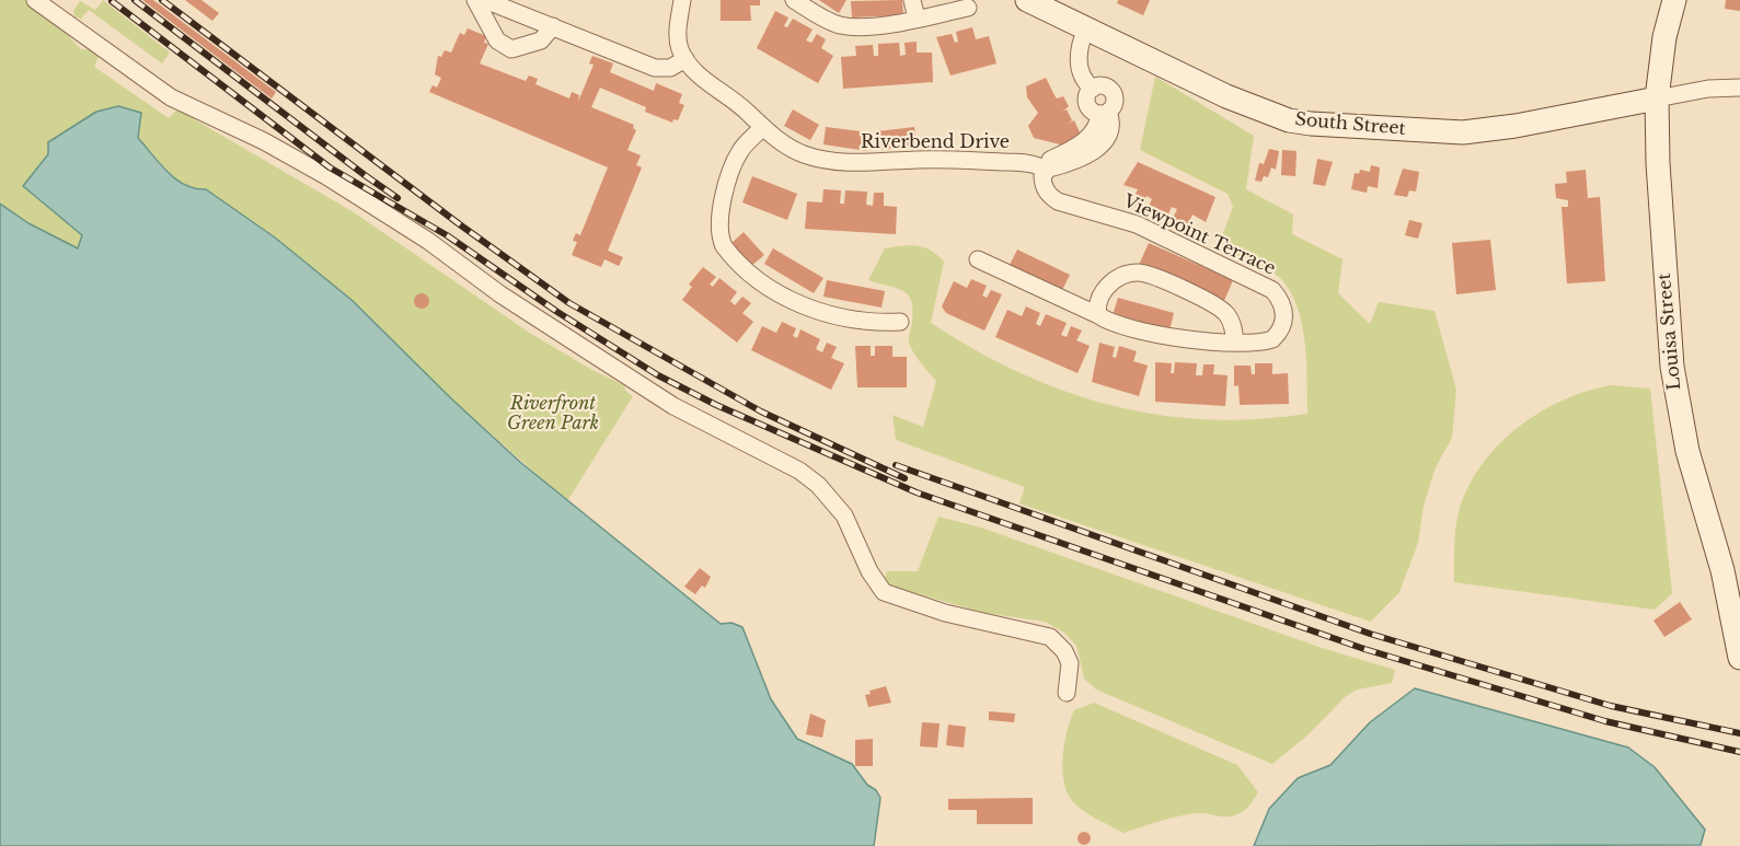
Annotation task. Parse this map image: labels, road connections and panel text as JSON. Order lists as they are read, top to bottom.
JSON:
{
  "streets": {
    "street": [
      "South Street",
      "Riverbend Drive",
      "Viewpoint Terrace",
      "Louisa Street"
    ]
  },
  "crossings": [
    ["South Street", "Riverbend Drive"],
    ["South Street", "Louisa Street"],
    ["Riverbend Drive", "Viewpoint Terrace"]
  ],
  "parks": ["Riverfront Green Park"]
}
